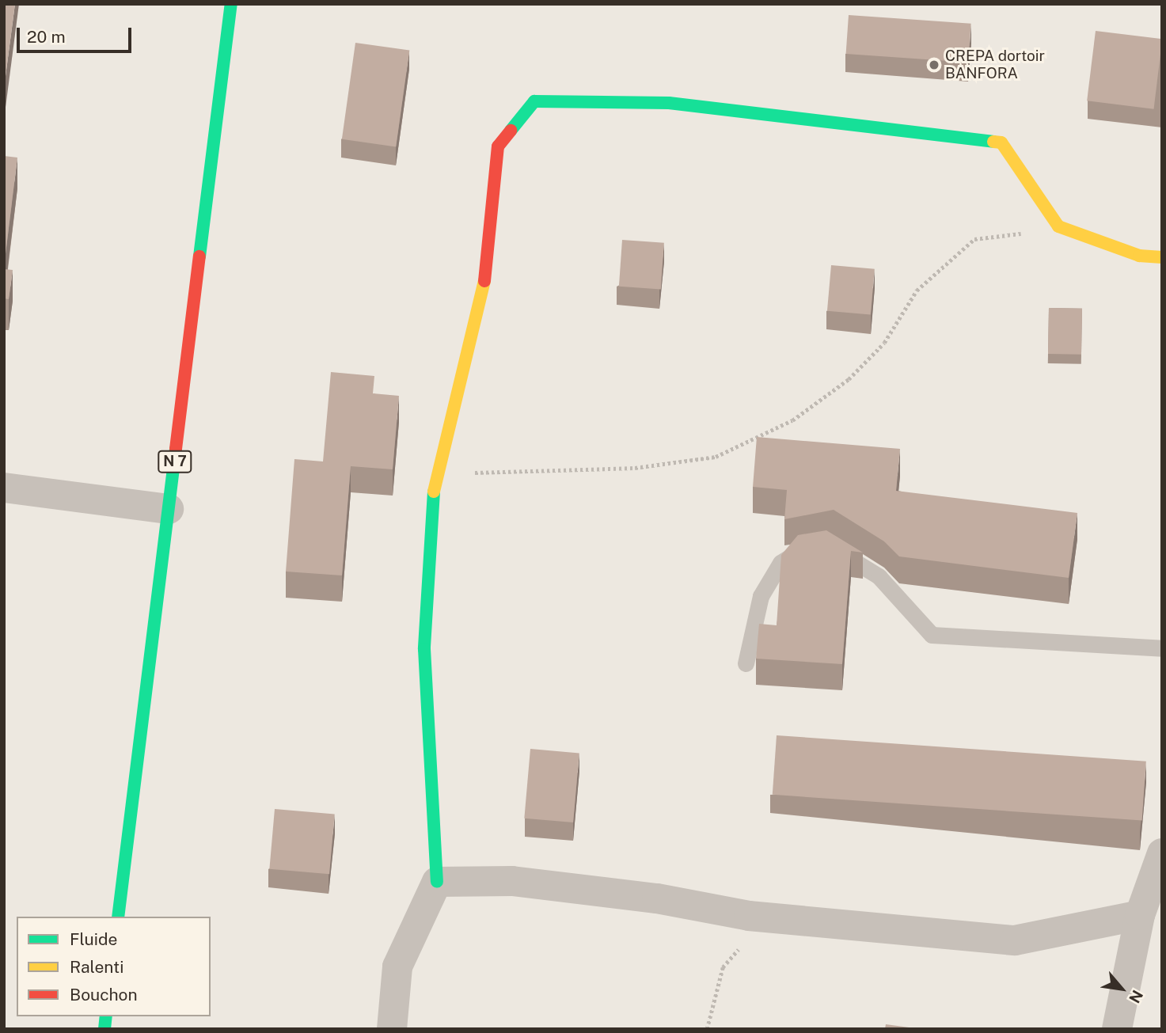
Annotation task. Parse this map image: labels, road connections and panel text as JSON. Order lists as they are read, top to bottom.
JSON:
{
  "streets": {
    "main road": ["N 7"]
  },
  "places": ["CREPA dortoir BANFORA"],
  "legend": ["Fluide", "Ralenti", "Bouchon"],
  "scale_bar": "20 m",
  "north": "bottom right"
}
